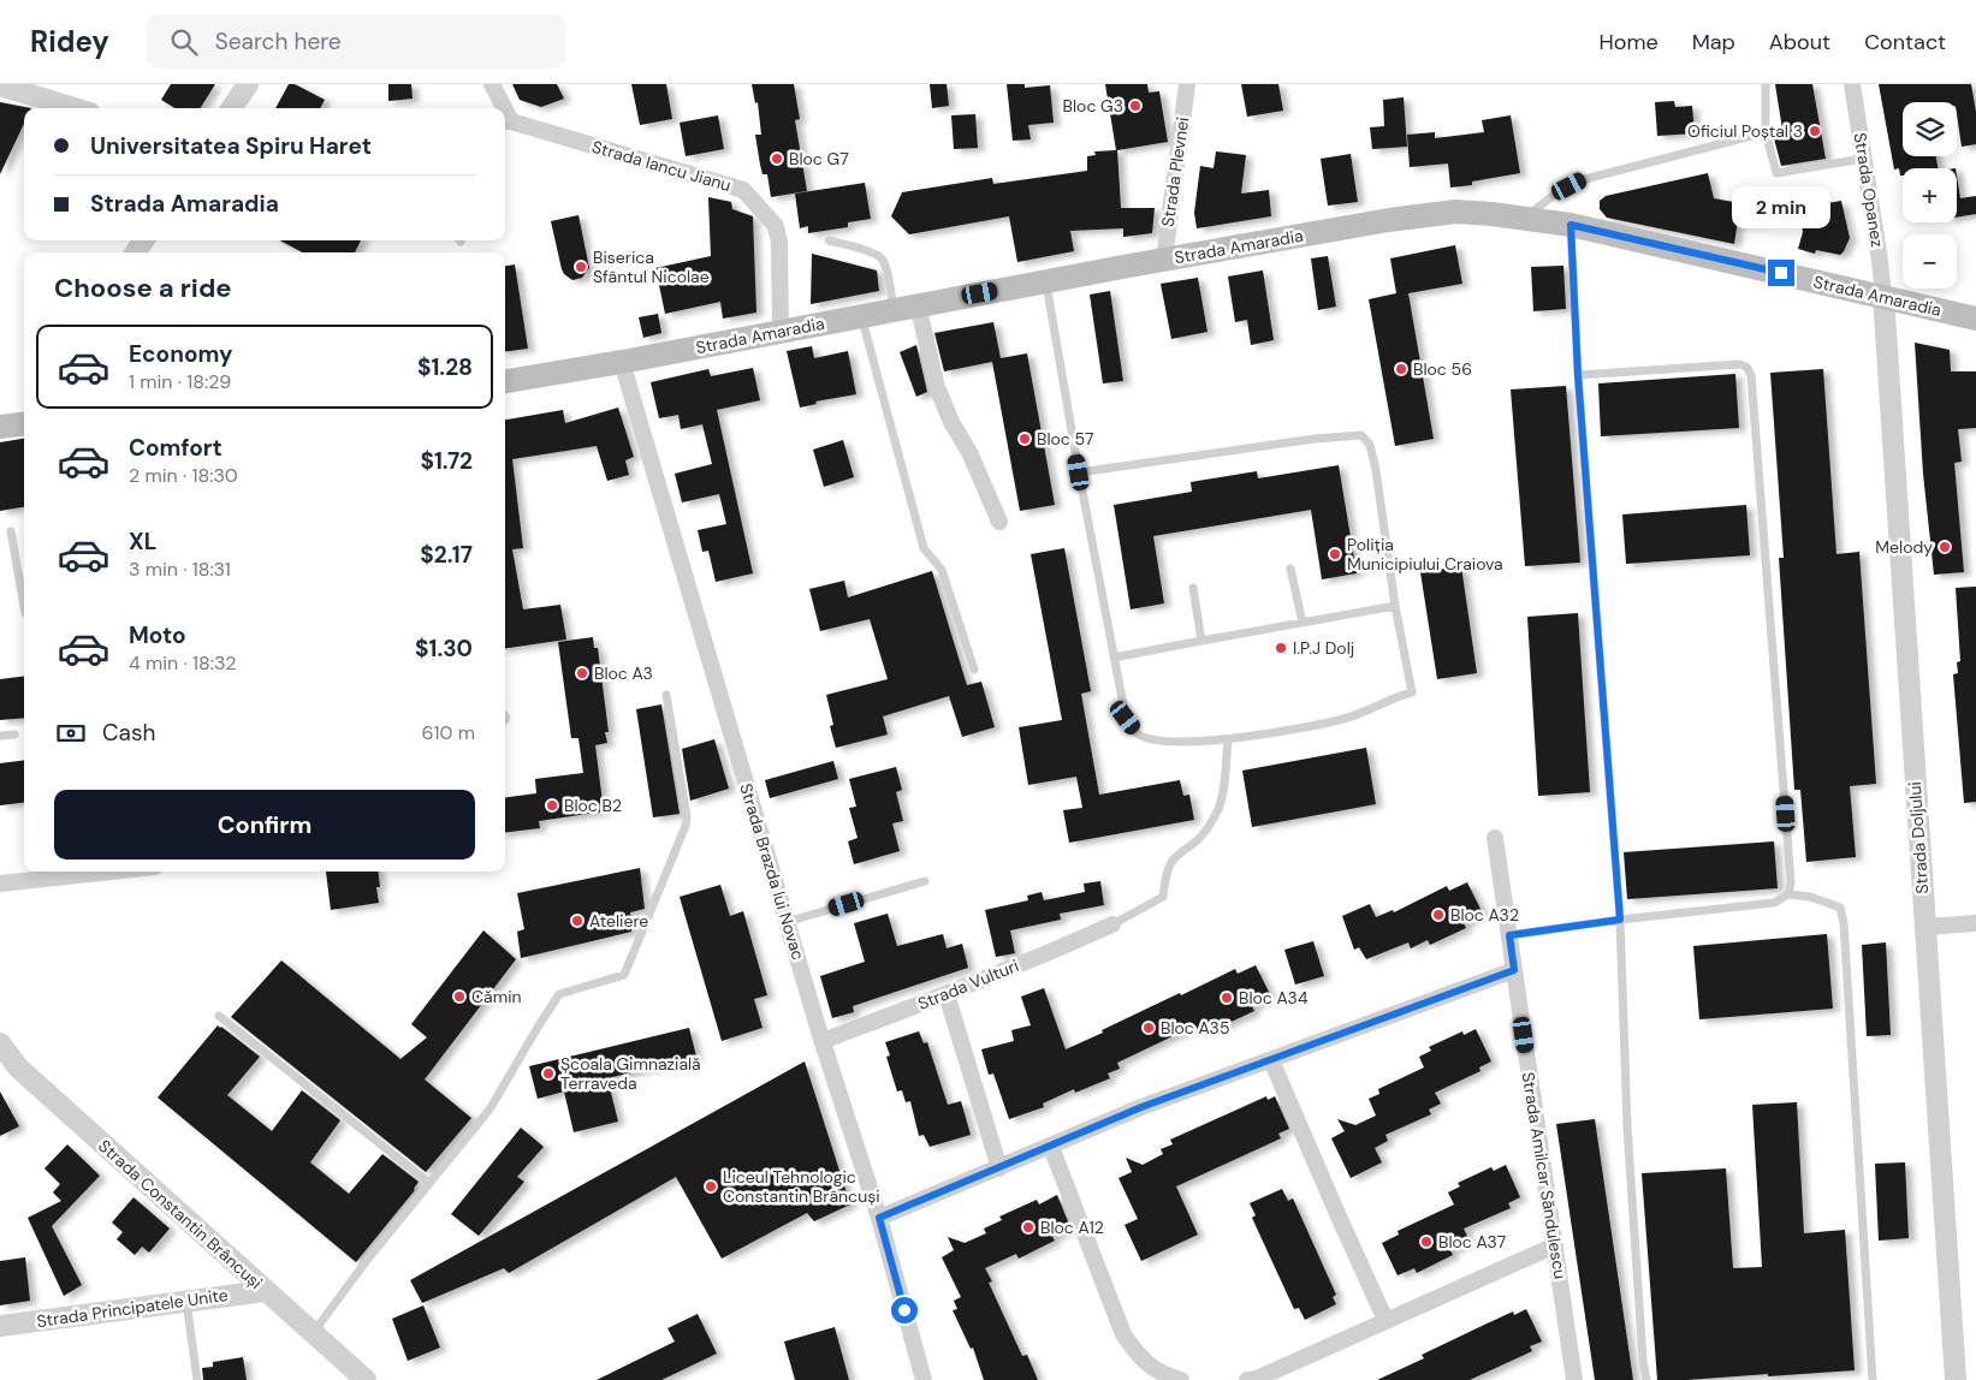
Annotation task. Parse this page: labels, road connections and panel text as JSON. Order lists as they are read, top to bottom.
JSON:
{
  "streets": {
    "main road": ["Strada Amaradia"],
    "street": [
      "Strada Iancu Jianu",
      "Strada Plevnei",
      "Strada Opanez",
      "Strada Doljului",
      "Strada Brazda lui Novac",
      "Strada Vulturi",
      "Strada Amilcar Săndulescu",
      "Strada Constantin Brâncuși",
      "Strada Principatele Unite"
    ]
  },
  "crossings": [
    ["Strada Iancu Jianu", "Strada Amaradia"],
    ["Strada Plevnei", "Strada Amaradia"],
    ["Strada Opanez", "Strada Amaradia"],
    ["Strada Opanez", "Strada Doljului"],
    ["Strada Amaradia", "Strada Doljului"],
    ["Strada Amaradia", "Strada Brazda lui Novac"],
    ["Strada Brazda lui Novac", "Strada Vulturi"],
    ["Strada Constantin Brâncuși", "Strada Principatele Unite"]
  ],
  "places": [
    "Bloc G3",
    "Oficiul Poștal 3",
    "Bloc G7",
    "Biserica Sfântul Nicolae",
    "Bloc 56",
    "Bloc 57",
    "Melody",
    "Poliția Municipiului Craiova",
    "I.P.J Dolj",
    "Bloc A3",
    "Bloc B2",
    "Bloc A32",
    "Ateliere",
    "Cămin",
    "Bloc A34",
    "Bloc A35",
    "Școala Gimnazială Terraveda",
    "Liceul Tehnologic Constantin Brâncuși",
    "Bloc A12",
    "Bloc A37"
  ],
  "page": {
    "header": "Ridey",
    "search": "Search here",
    "nav": [
      "Home",
      "Map",
      "About",
      "Contact"
    ],
    "map_buttons": ["+", "−"],
    "banner": ["Universitatea Spiru Haret", "Strada Amaradia"],
    "bubble": "2 min",
    "heading": "Choose a ride",
    "list": [
      {
        "name": "Economy",
        "note": "1 min · 18:29",
        "value": "$1.28"
      },
      {
        "name": "Comfort",
        "note": "2 min · 18:30",
        "value": "$1.72"
      },
      {
        "name": "XL",
        "note": "3 min · 18:31",
        "value": "$2.17"
      },
      {
        "name": "Moto",
        "note": "4 min · 18:32",
        "value": "$1.30"
      }
    ],
    "pay": ["Cash", "610 m"],
    "buttons": "Confirm"
  }
}
